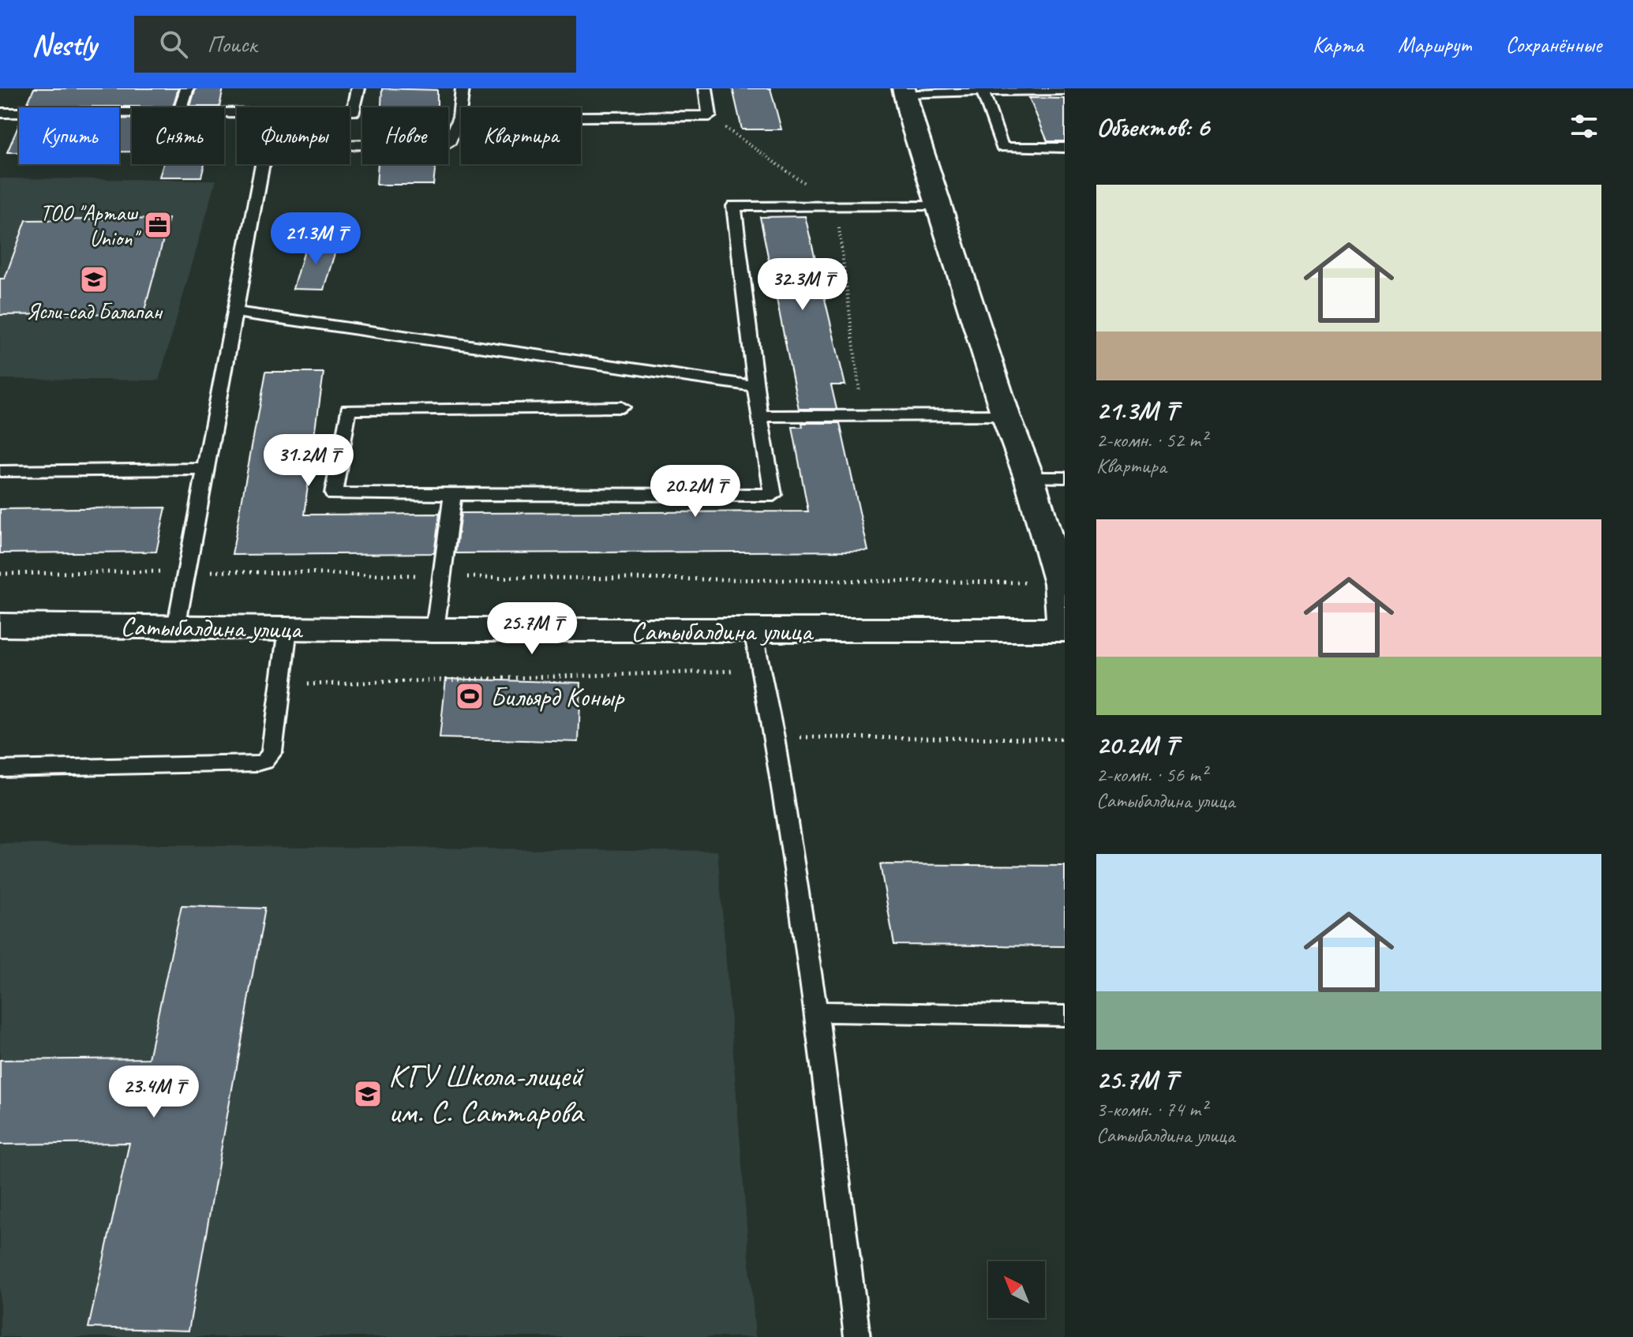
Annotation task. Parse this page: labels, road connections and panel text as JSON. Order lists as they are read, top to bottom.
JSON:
{
  "streets": {
    "street": ["Сатыбалдина улица"]
  },
  "places": {
    "office": ["ТОО \"Арташ Union\""],
    "school or university": ["Ясли-сад Балапан", "КГУ Школа-лицей им. С. Саттарова"],
    "sports": ["Бильярд Коныр"]
  },
  "north": "top left",
  "page": {
    "header": "Nestly",
    "search": "Поиск",
    "nav": ["Карта", "Маршрут", "Сохранённые"],
    "heading": "Объектов: 6",
    "chip": [
      "Купить",
      "Снять",
      "Фильтры",
      "Новое",
      "Квартира"
    ],
    "list": [
      {
        "name": "21.3M ₸",
        "note": "2-комн. · 52 m² · Квартира"
      },
      {
        "name": "20.2M ₸",
        "note": "2-комн. · 56 m² · Сатыбалдина улица"
      },
      {
        "name": "25.7M ₸",
        "note": "3-комн. · 74 m² · Сатыбалдина улица"
      }
    ],
    "price": [
      "21.3M ₸",
      "32.3M ₸",
      "31.2M ₸",
      "20.2M ₸",
      "25.7M ₸",
      "23.4M ₸"
    ]
  }
}
